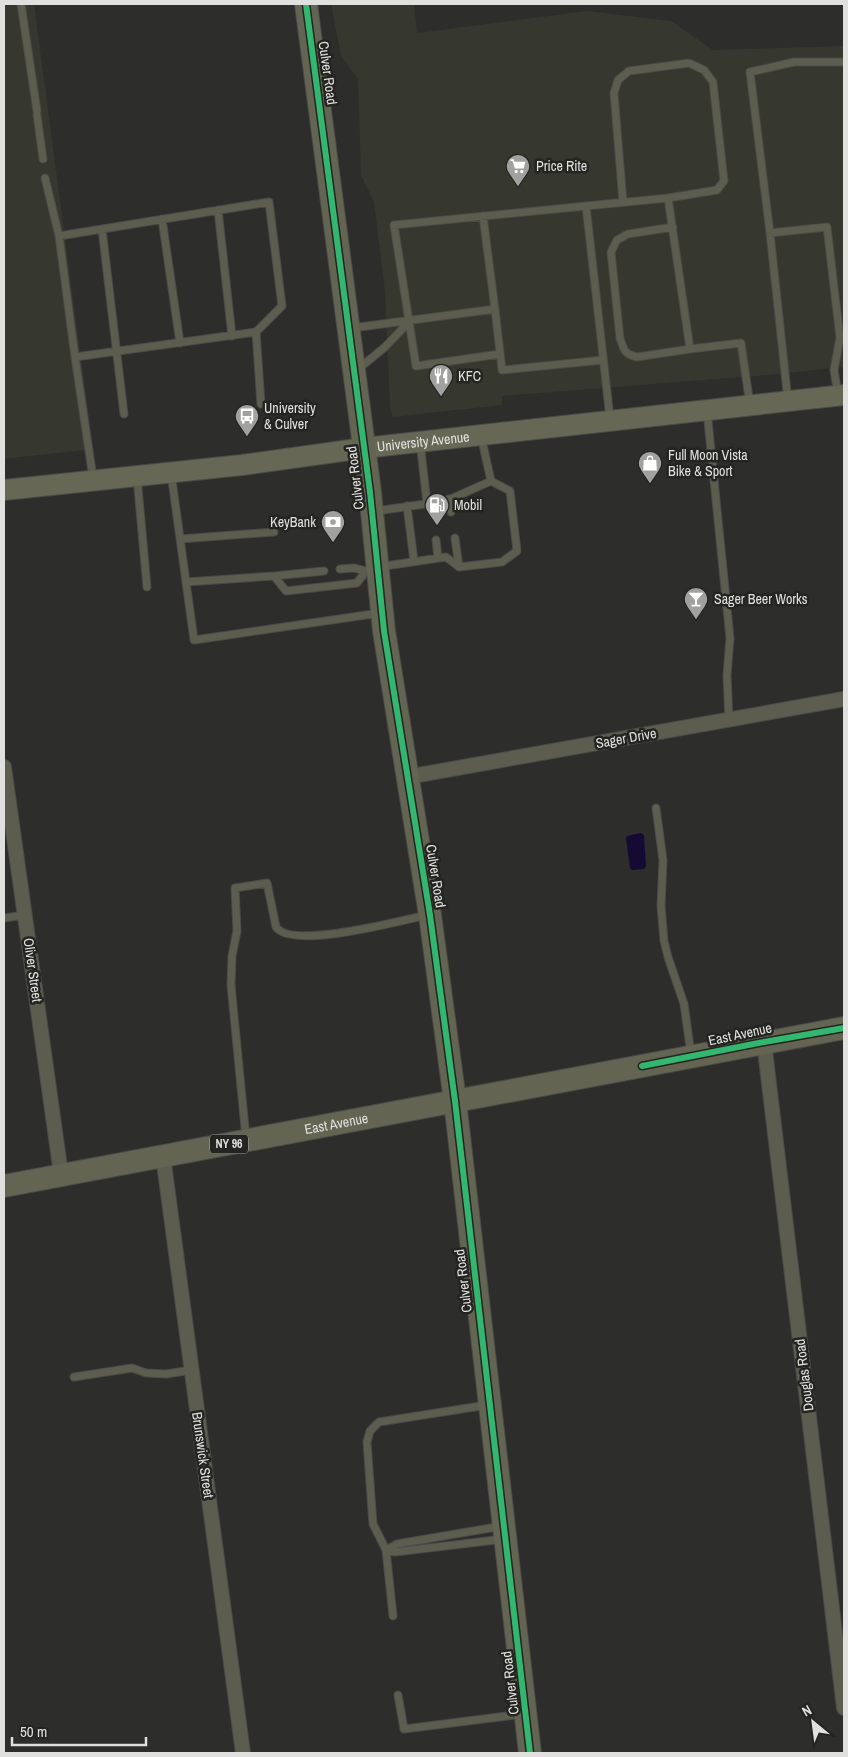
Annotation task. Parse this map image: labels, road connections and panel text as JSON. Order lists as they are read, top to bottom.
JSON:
{
  "streets": {
    "main road": [
      "Culver Road",
      "University Avenue",
      "East Avenue",
      "NY 96"
    ],
    "street": [
      "Sager Drive",
      "Oliver Street",
      "Douglas Road",
      "Brunswick Street"
    ]
  },
  "crossings": [
    ["Culver Road", "University Avenue"],
    ["Culver Road", "Sager Drive"],
    ["Culver Road", "East Avenue"],
    ["Oliver Street", "East Avenue"],
    ["East Avenue", "Douglas Road"],
    ["East Avenue", "Brunswick Street"]
  ],
  "places": {
    "supermarket": ["Price Rite"],
    "restaurant": ["KFC"],
    "bus stop": ["University & Culver"],
    "shop": ["Full Moon Vista Bike & Sport"],
    "fuel station": ["Mobil"],
    "bank": ["KeyBank"],
    "bar": ["Sager Beer Works"]
  },
  "scale_bar": "50 m",
  "north": "top left"
}
